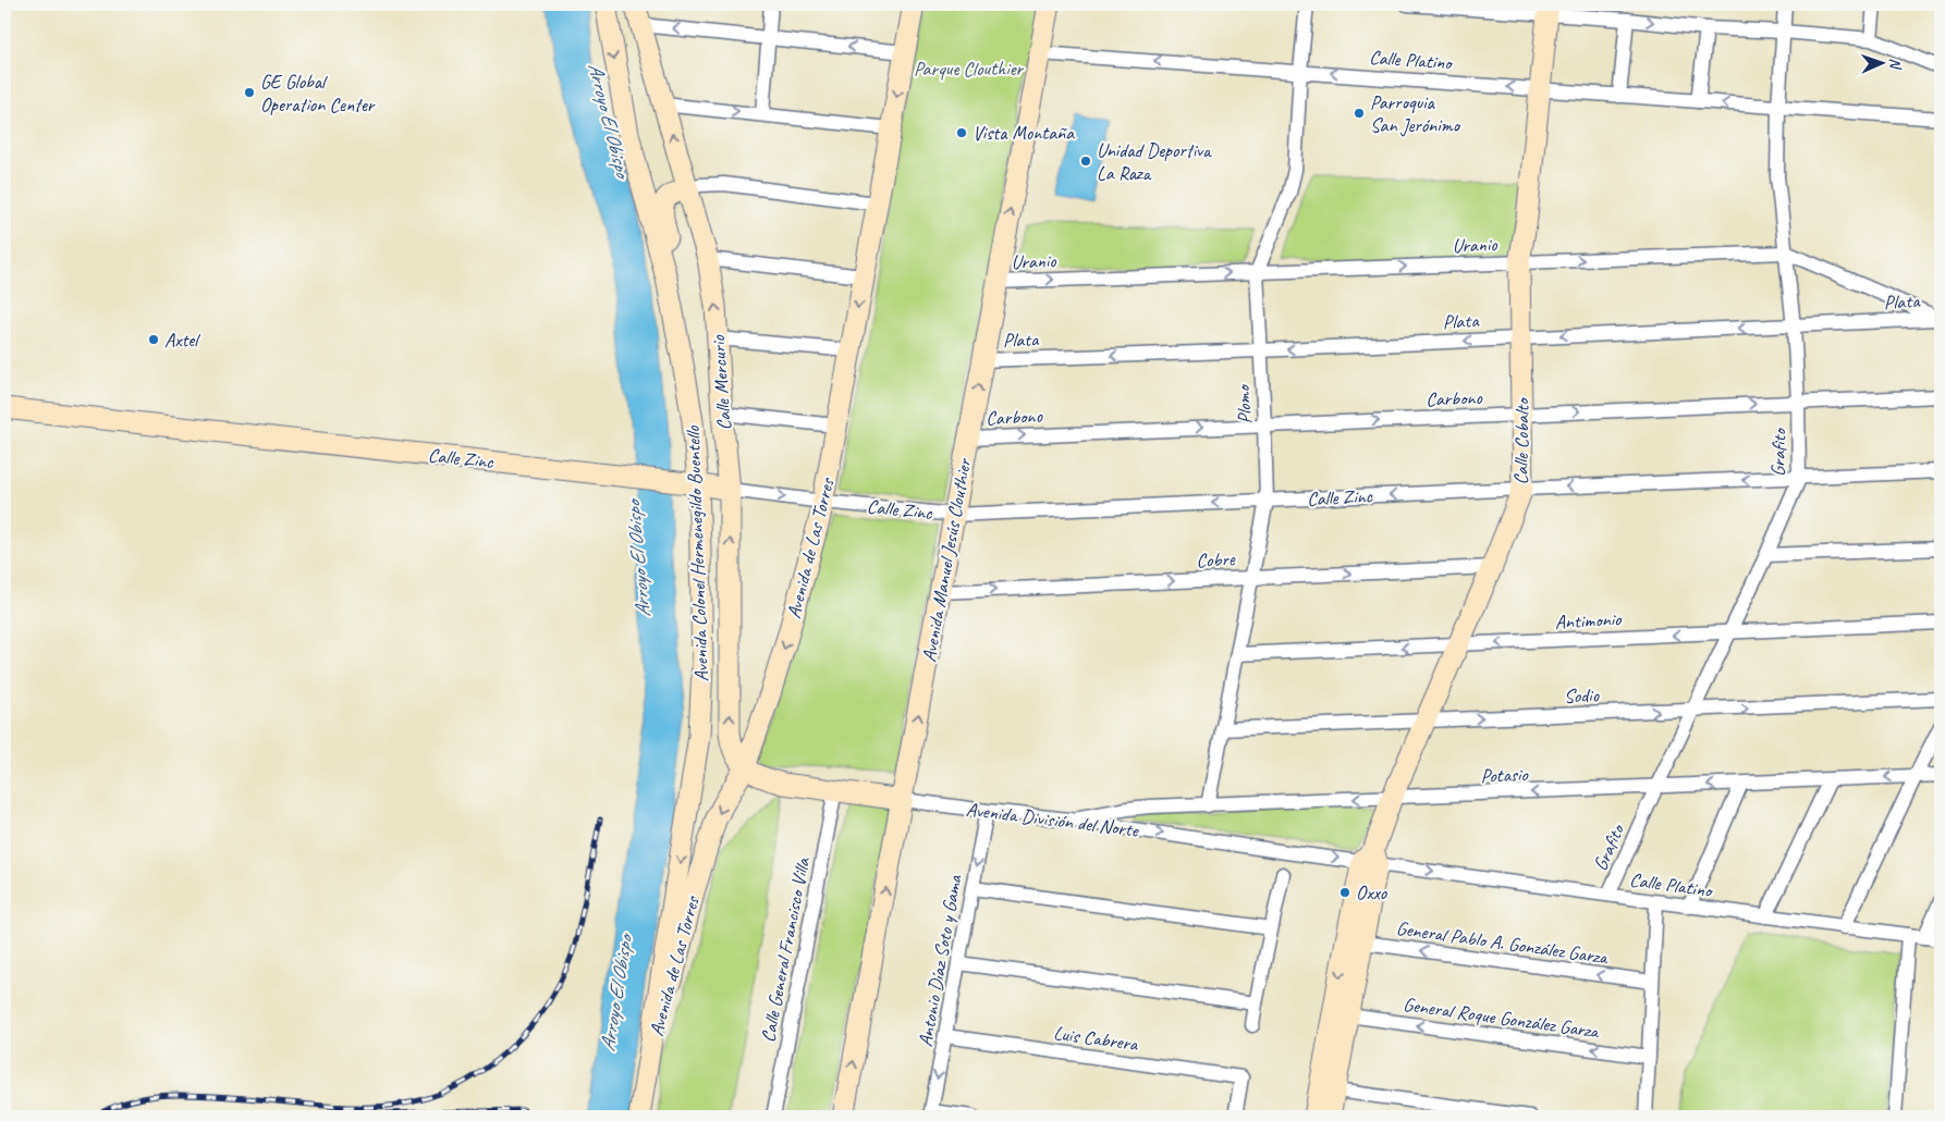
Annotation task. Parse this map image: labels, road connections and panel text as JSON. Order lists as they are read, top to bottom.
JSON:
{
  "streets": {
    "street": [
      "Calle Platino",
      "Uranio",
      "Plata",
      "Calle Mercurio",
      "Carbono",
      "Plomo",
      "Calle Cobalto",
      "Grafito",
      "Calle Zinc",
      "Avenida de Las Torres",
      "Avenida Colonel Hermenegildo Buentello",
      "Cobre",
      "Avenida Manuel Jesús Clouthier",
      "Antimonio",
      "Sodio",
      "Potasio",
      "Avenida División del Norte",
      "General Pablo A. González Garza",
      "Calle General Francisco Villa",
      "Antonio Díaz Soto y Gama",
      "General Roque González Garza",
      "Luis Cabrera"
    ]
  },
  "crossings": [
    ["Calle Platino", "Plomo"],
    ["Calle Platino", "Calle Cobalto"],
    ["Calle Platino", "Grafito"],
    ["Calle Platino", "Avenida Manuel Jesús Clouthier"],
    ["Calle Platino", "Avenida División del Norte"],
    ["Uranio", "Plata"],
    ["Uranio", "Plomo"],
    ["Uranio", "Calle Cobalto"],
    ["Uranio", "Grafito"],
    ["Uranio", "Avenida Manuel Jesús Clouthier"],
    ["Plata", "Plomo"],
    ["Plata", "Calle Cobalto"],
    ["Plata", "Grafito"],
    ["Plata", "Avenida Manuel Jesús Clouthier"],
    ["Calle Mercurio", "Calle Zinc"],
    ["Calle Mercurio", "Avenida de Las Torres"],
    ["Calle Mercurio", "Avenida División del Norte"],
    ["Carbono", "Plomo"],
    ["Carbono", "Calle Cobalto"],
    ["Carbono", "Grafito"],
    ["Carbono", "Avenida Manuel Jesús Clouthier"],
    ["Plomo", "Calle Zinc"],
    ["Plomo", "Cobre"],
    ["Plomo", "Antimonio"],
    ["Plomo", "Sodio"],
    ["Plomo", "Potasio"],
    ["Calle Cobalto", "Calle Zinc"],
    ["Calle Cobalto", "Cobre"],
    ["Calle Cobalto", "Antimonio"],
    ["Calle Cobalto", "Sodio"],
    ["Calle Cobalto", "Potasio"],
    ["Calle Cobalto", "Avenida División del Norte"],
    ["Calle Cobalto", "General Pablo A. González Garza"],
    ["Grafito", "Calle Zinc"],
    ["Grafito", "Antimonio"],
    ["Grafito", "Sodio"],
    ["Grafito", "Potasio"],
    ["Calle Zinc", "Avenida de Las Torres"],
    ["Calle Zinc", "Avenida Colonel Hermenegildo Buentello"],
    ["Calle Zinc", "Avenida Manuel Jesús Clouthier"],
    ["Avenida de Las Torres", "Avenida Colonel Hermenegildo Buentello"],
    ["Avenida de Las Torres", "Avenida División del Norte"],
    ["Cobre", "Avenida Manuel Jesús Clouthier"],
    ["Avenida Manuel Jesús Clouthier", "Avenida División del Norte"],
    ["Potasio", "Avenida División del Norte"],
    ["Avenida División del Norte", "Calle General Francisco Villa"],
    ["Avenida División del Norte", "Antonio Díaz Soto y Gama"],
    ["Antonio Díaz Soto y Gama", "Luis Cabrera"]
  ],
  "one_way": [
    "Uranio",
    "Plata",
    "Calle Mercurio",
    "Carbono",
    "Calle Zinc",
    "Avenida de Las Torres",
    "Avenida Colonel Hermenegildo Buentello",
    "Cobre",
    "Avenida Manuel Jesús Clouthier",
    "Antimonio",
    "Sodio",
    "Potasio",
    "General Pablo A. González Garza",
    "Antonio Díaz Soto y Gama"
  ],
  "water": ["Arroyo El Obispo"],
  "parks": ["Parque Clouthier"],
  "places": [
    "GE Global Operation Center",
    "Parroquia San Jerónimo",
    "Vista Montaña",
    "Unidad Deportiva La Raza",
    "Axtel",
    "Oxxo"
  ],
  "north": "right"
}
